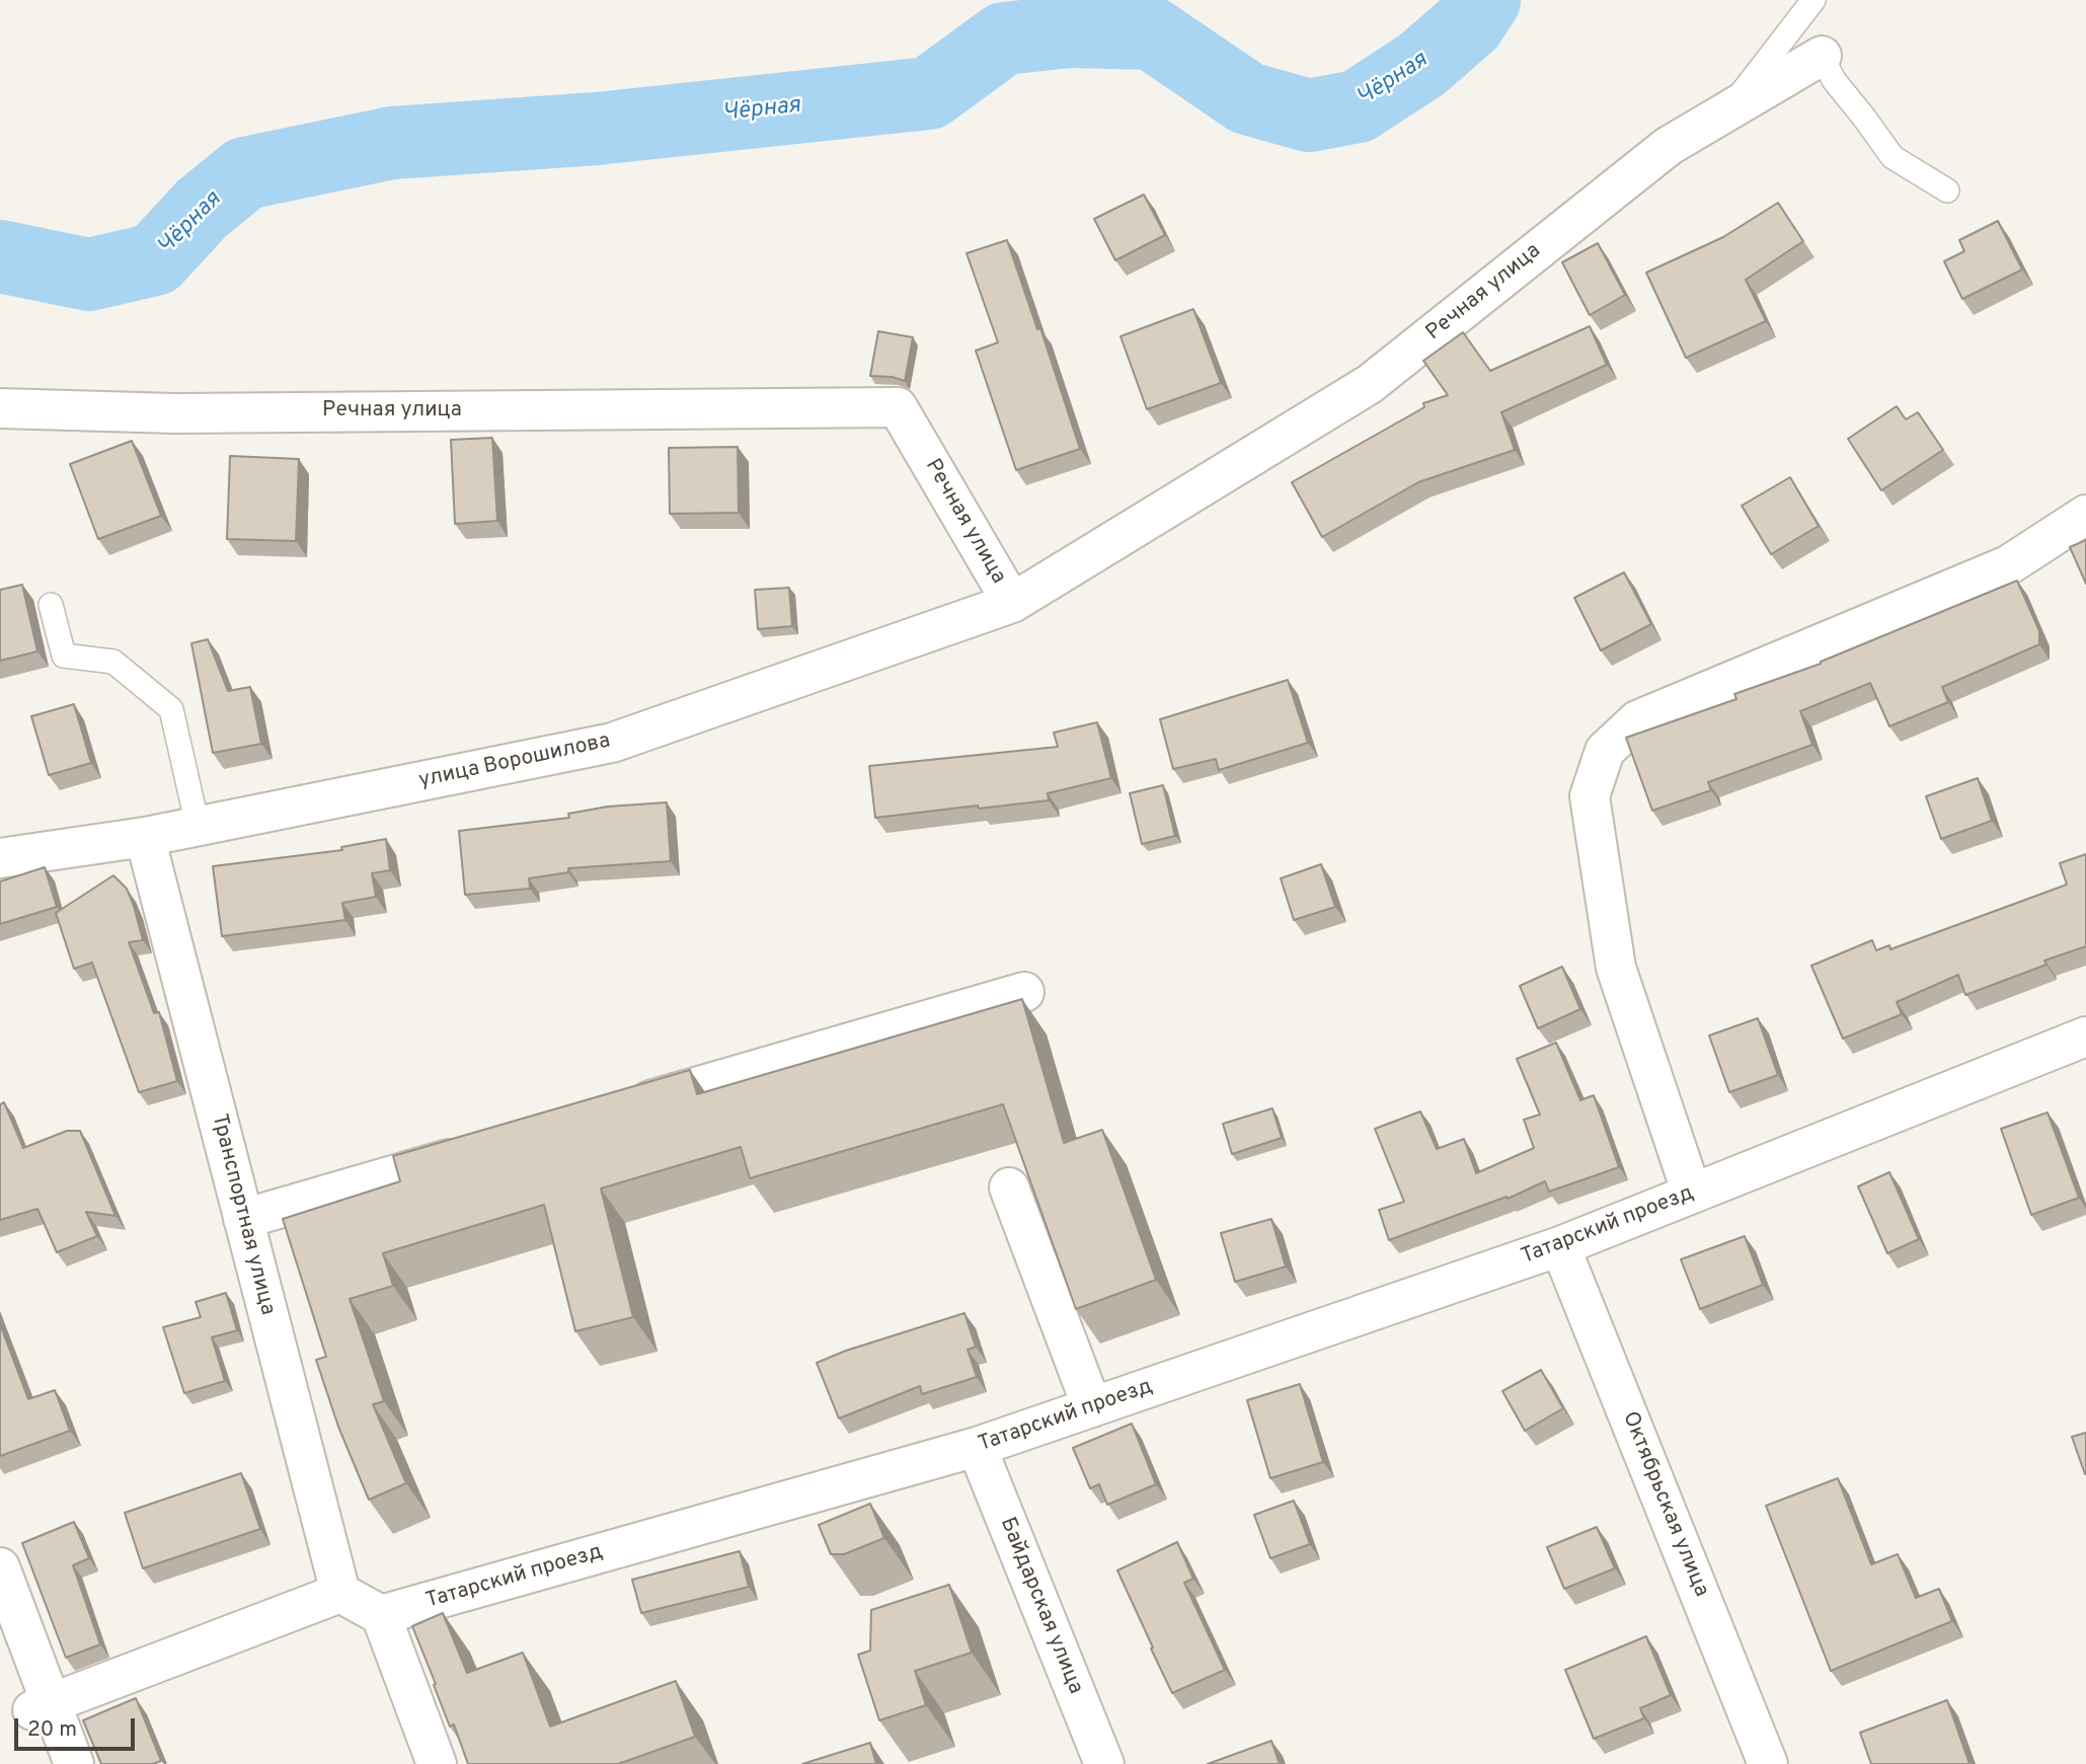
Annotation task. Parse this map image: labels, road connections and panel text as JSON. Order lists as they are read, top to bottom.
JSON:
{
  "streets": {
    "street": [
      "Речная улица",
      "улица Ворошилова",
      "Транспортная улица",
      "Татарский проезд",
      "Октябрьская улица",
      "Байдарская улица"
    ]
  },
  "crossings": [
    ["Речная улица", "улица Ворошилова"],
    ["улица Ворошилова", "Транспортная улица"],
    ["Татарский проезд", "Октябрьская улица"],
    ["Татарский проезд", "Байдарская улица"]
  ],
  "water": ["Чёрная"],
  "scale_bar": "20 m"
}
